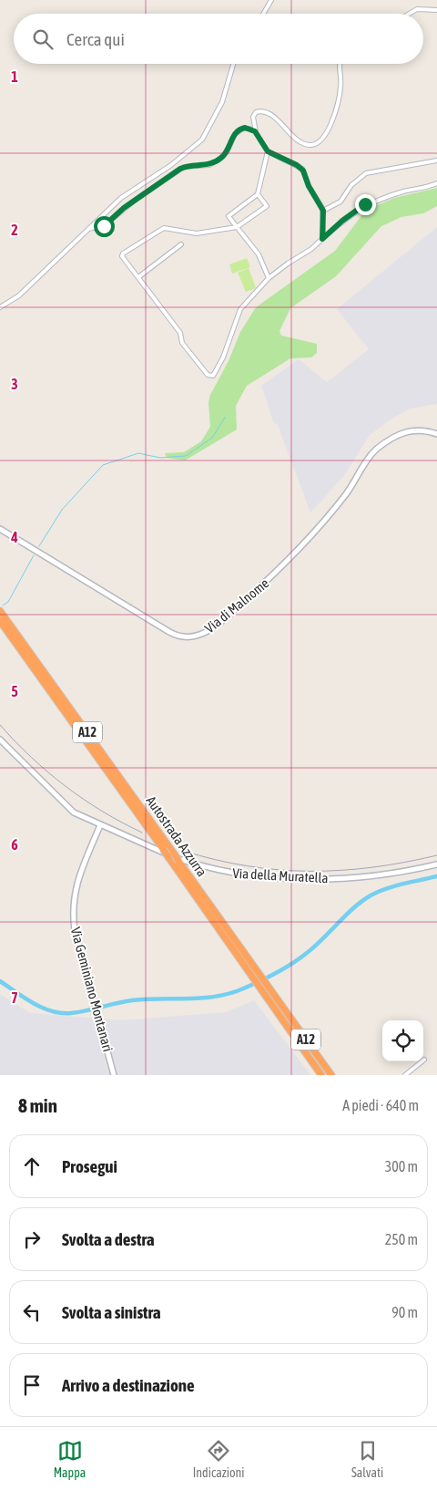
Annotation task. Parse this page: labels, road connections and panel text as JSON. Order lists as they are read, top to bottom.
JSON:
{
  "streets": {
    "highway": ["A12", "Autostrada Azzurra"],
    "street": ["Via di Malnome", "Via della Muratella", "Via Geminiano Montanari"]
  },
  "crossings": [
    ["Via della Muratella", "Via Geminiano Montanari"]
  ],
  "page": {
    "search": "Cerca qui",
    "heading": ["8 min", "A piedi · 640 m"],
    "list": [
      ["Prosegui", "300 m"],
      ["Svolta a destra", "250 m"],
      ["Svolta a sinistra", "90 m"],
      "Arrivo a destinazione"
    ],
    "nav": ["Mappa", "Indicazioni", "Salvati"]
  },
  "grid": {
    "rows": [
      "1",
      "2",
      "3",
      "4",
      "5",
      "6",
      "7"
    ]
  }
}
